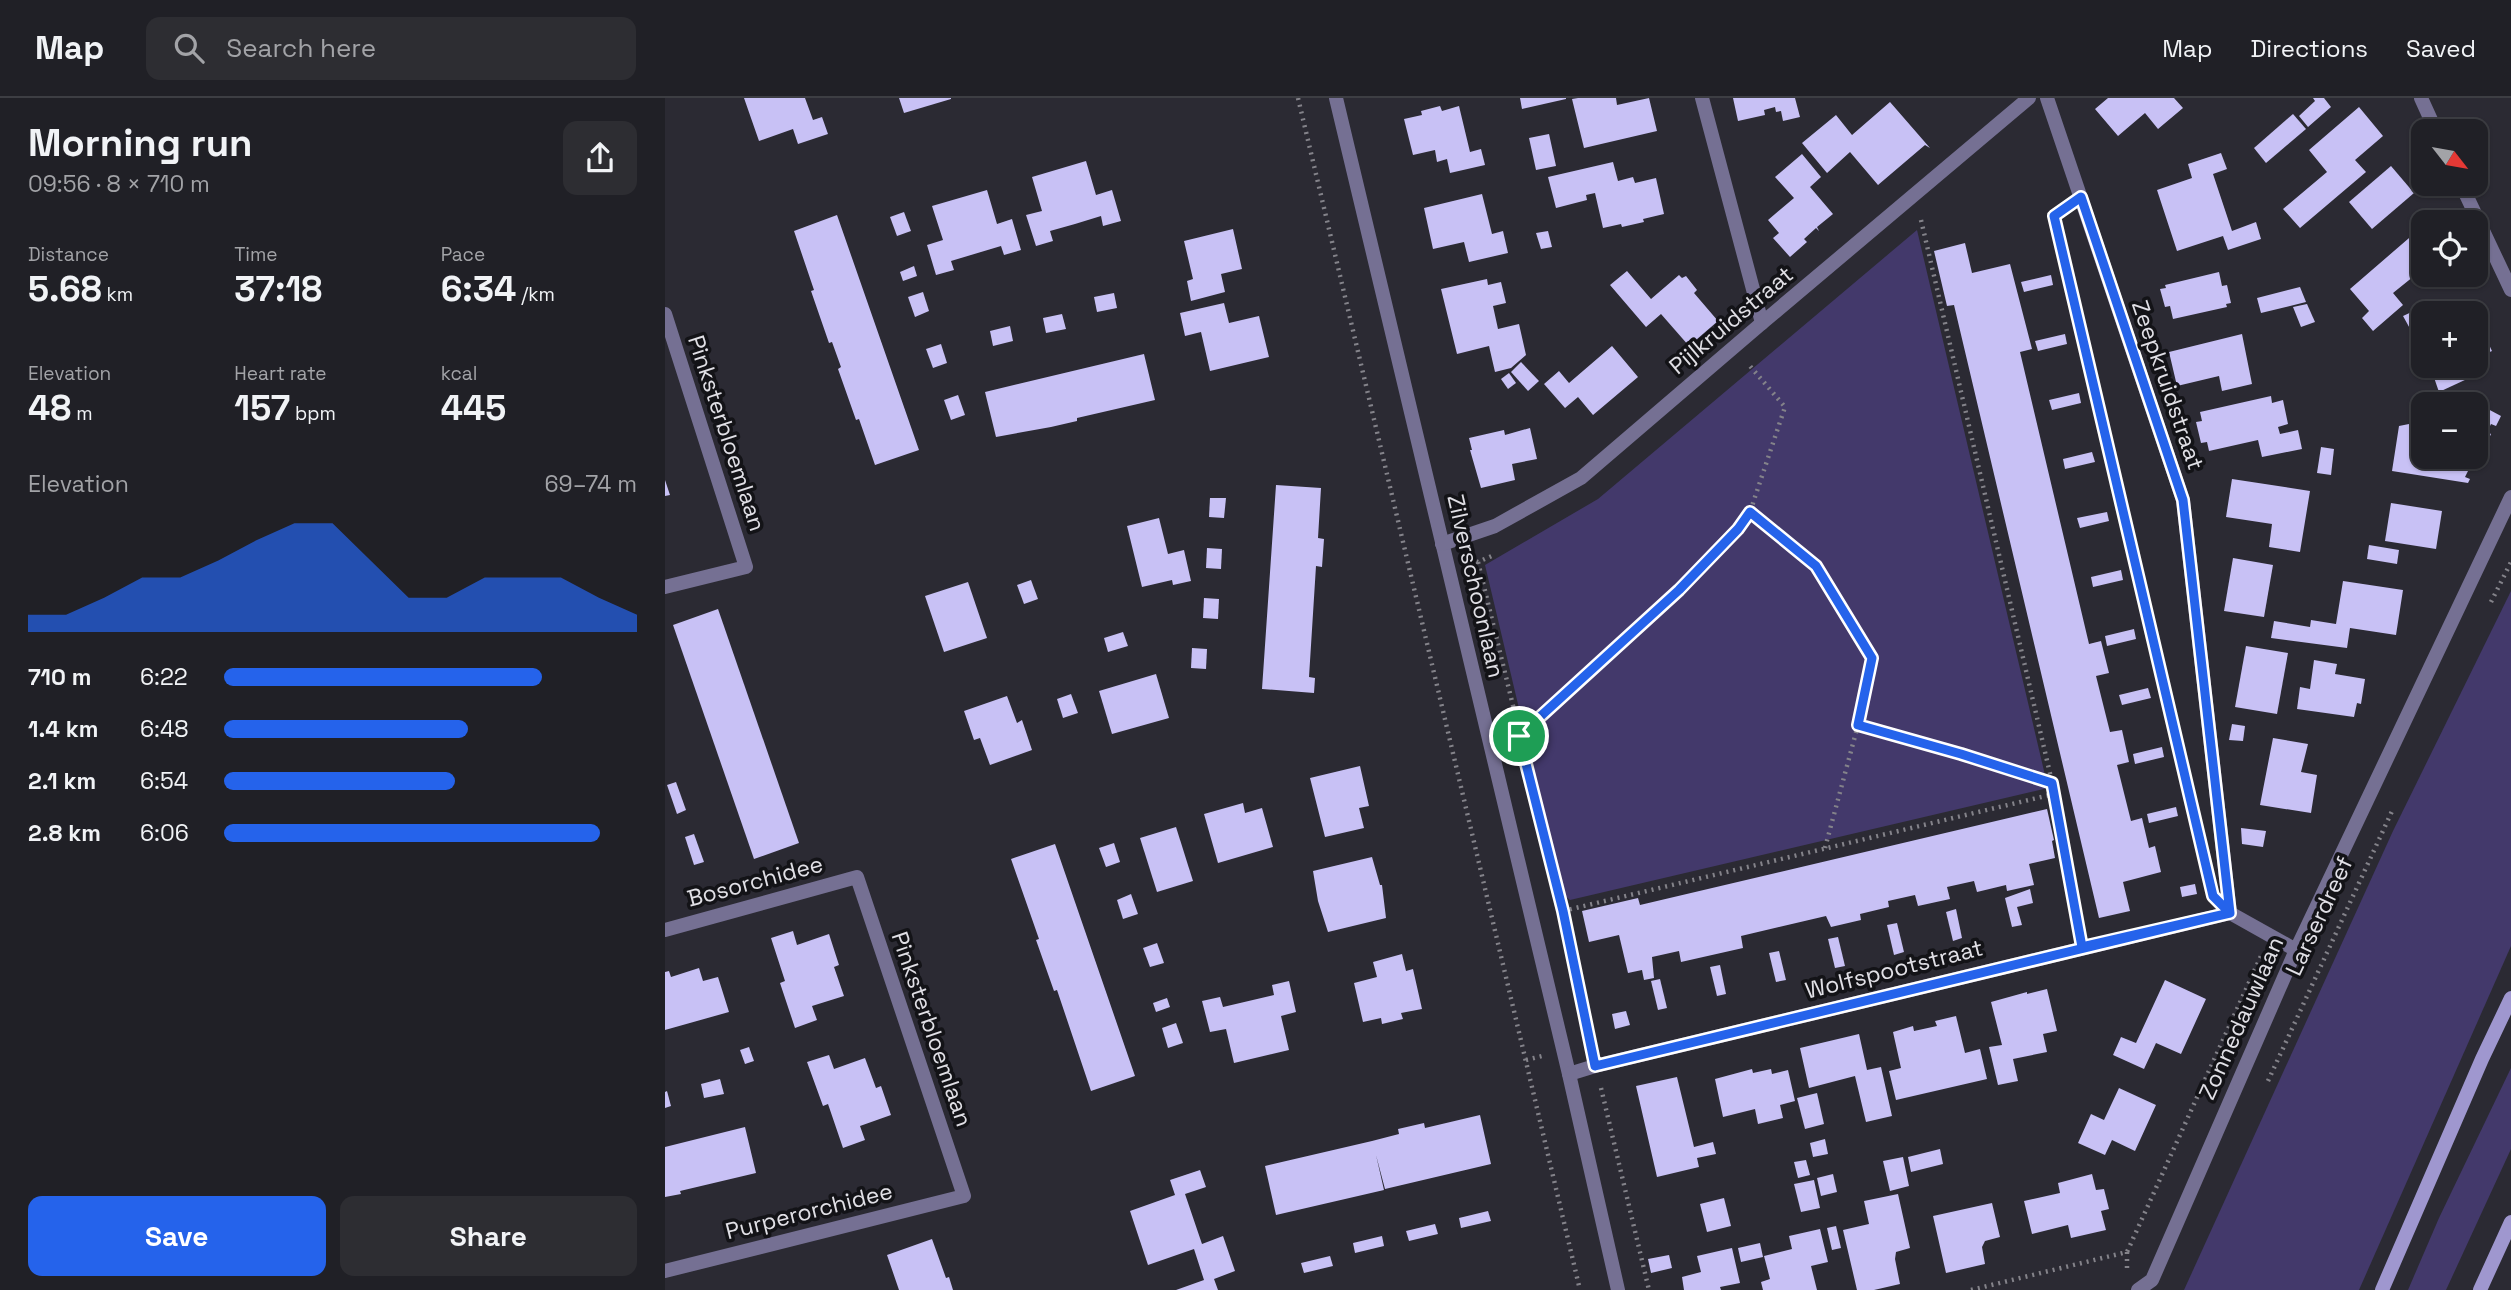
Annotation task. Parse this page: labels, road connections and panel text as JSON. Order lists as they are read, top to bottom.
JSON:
{
  "streets": {
    "street": [
      "Pijlkruidstraat",
      "Zeepkruidstraat",
      "Pinksterbloemlaan",
      "Zilverschoonlaan",
      "Bosorchidee",
      "Wolfspootstraat",
      "Zonnedauwlaan",
      "Purperorchidee"
    ],
    "path": ["Larserdreef"]
  },
  "crossings": [
    ["Pijlkruidstraat", "Zilverschoonlaan"],
    ["Zeepkruidstraat", "Wolfspootstraat"],
    ["Pinksterbloemlaan", "Bosorchidee"],
    ["Pinksterbloemlaan", "Purperorchidee"],
    ["Zilverschoonlaan", "Wolfspootstraat"]
  ],
  "north": "bottom right",
  "page": {
    "header": "Map",
    "search": "Search here",
    "nav": ["Map", "Directions", "Saved"],
    "heading": ["Morning run", "09:56 · 8 × 710 m"],
    "map_buttons": ["+", "−"],
    "stats": [
      ["Distance", "5.68 km"],
      ["Time", "37:18"],
      ["Pace", "6:34 /km"],
      ["Elevation", "48 m"],
      ["Heart rate", "157 bpm"],
      ["kcal", "445"]
    ],
    "chart": ["Elevation", "69–74 m"],
    "list": [
      {
        "name": "710 m",
        "note": "6:22"
      },
      {
        "name": "1.4 km",
        "note": "6:48"
      },
      {
        "name": "2.1 km",
        "note": "6:54"
      },
      {
        "name": "2.8 km",
        "note": "6:06"
      }
    ],
    "buttons": ["Save", "Share"]
  }
}
